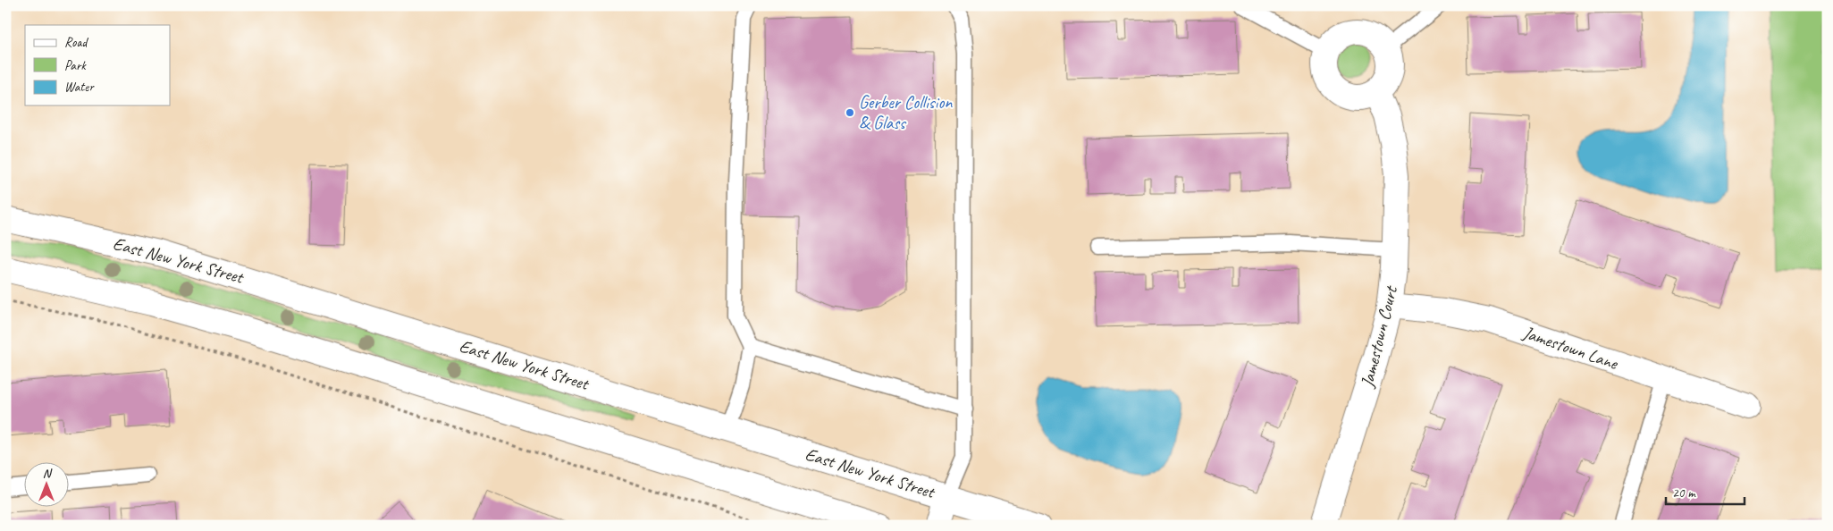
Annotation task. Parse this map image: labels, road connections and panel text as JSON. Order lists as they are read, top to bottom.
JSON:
{
  "streets": {
    "main road": ["East New York Street", "Jamestown Court", "Jamestown Lane"]
  },
  "crossings": [
    ["Jamestown Court", "Jamestown Lane"]
  ],
  "places": ["Gerber Collision & Glass"],
  "legend": ["Road", "Park", "Water"],
  "scale_bar": "20 m",
  "north": "top"
}
